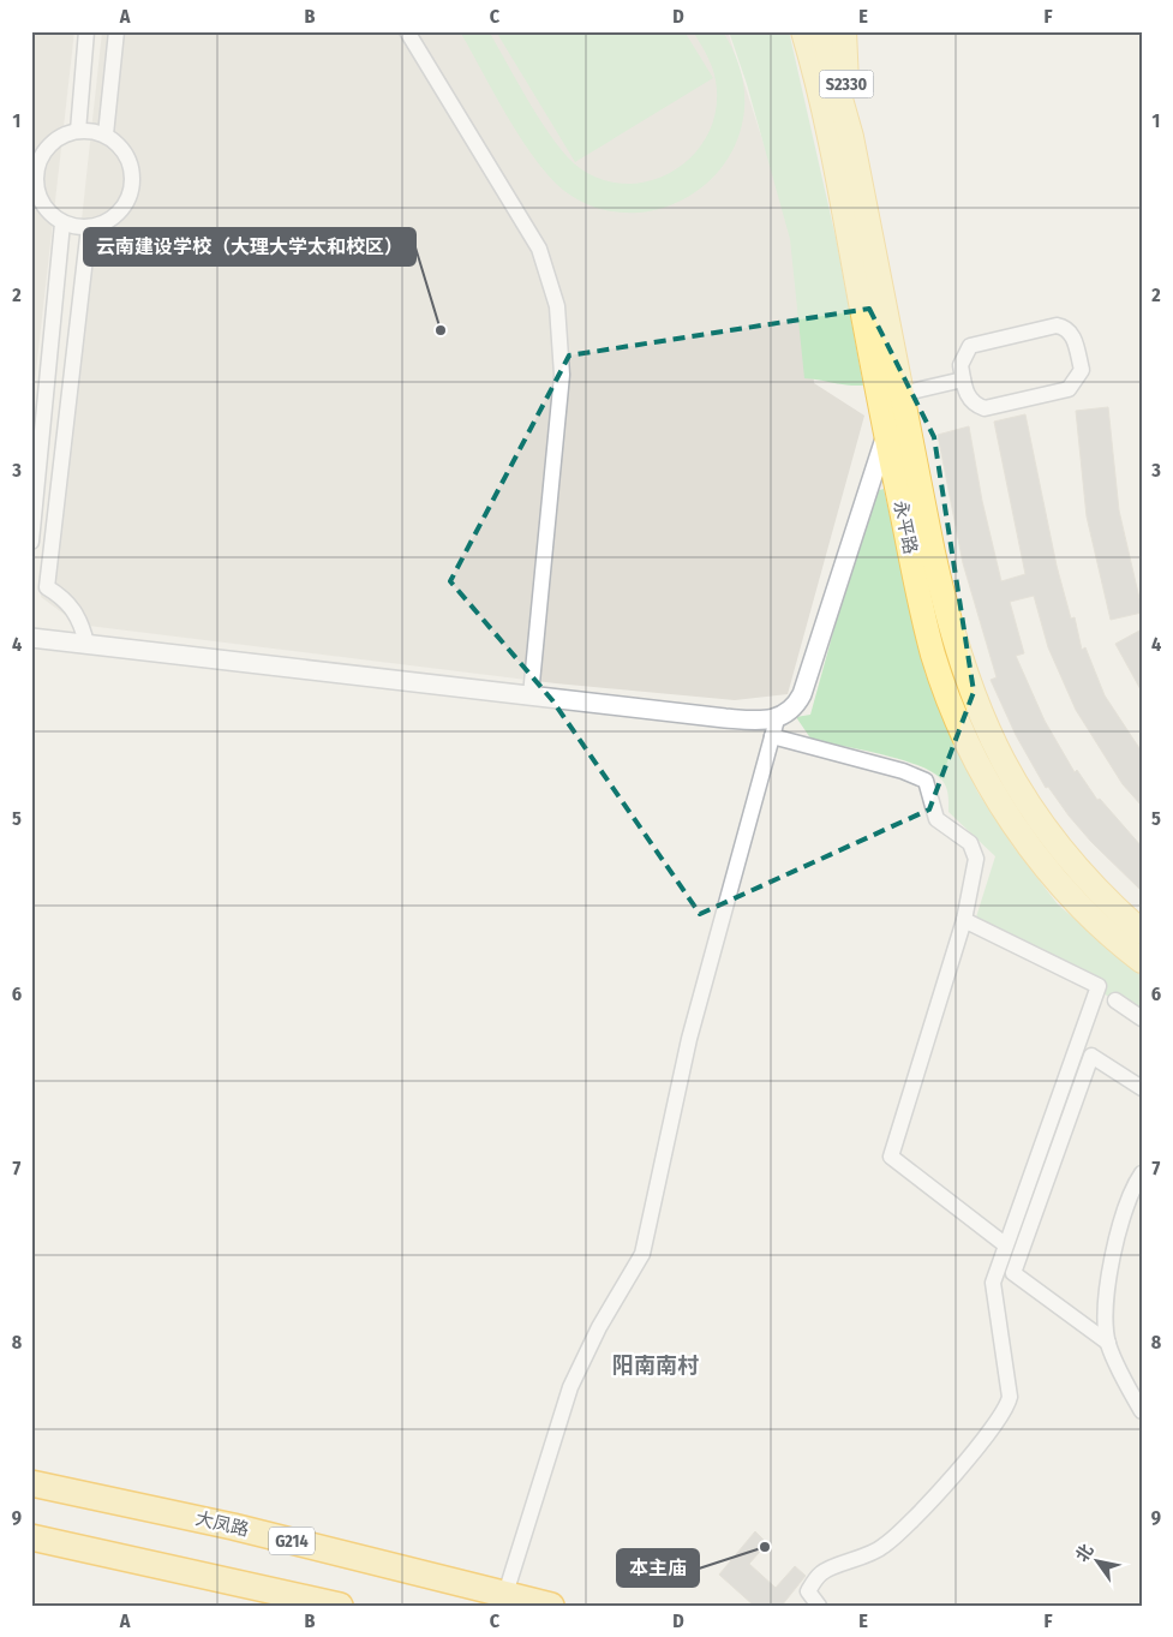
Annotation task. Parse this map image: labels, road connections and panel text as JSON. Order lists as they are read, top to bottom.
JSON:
{
  "streets": {
    "highway": ["大凤路", "G214"],
    "main road": ["S2330", "永平路"]
  },
  "crossings": [
    ["S2330", "永平路"]
  ],
  "districts": ["阳南南村"],
  "places": ["云南建设学校（大理大学太和校区）", "本主庙"],
  "north": "top left",
  "grid": {
    "columns": [
      "A",
      "B",
      "C",
      "D",
      "E",
      "F"
    ],
    "rows": [
      "1",
      "2",
      "3",
      "4",
      "5",
      "6",
      "7",
      "8",
      "9"
    ]
  }
}
